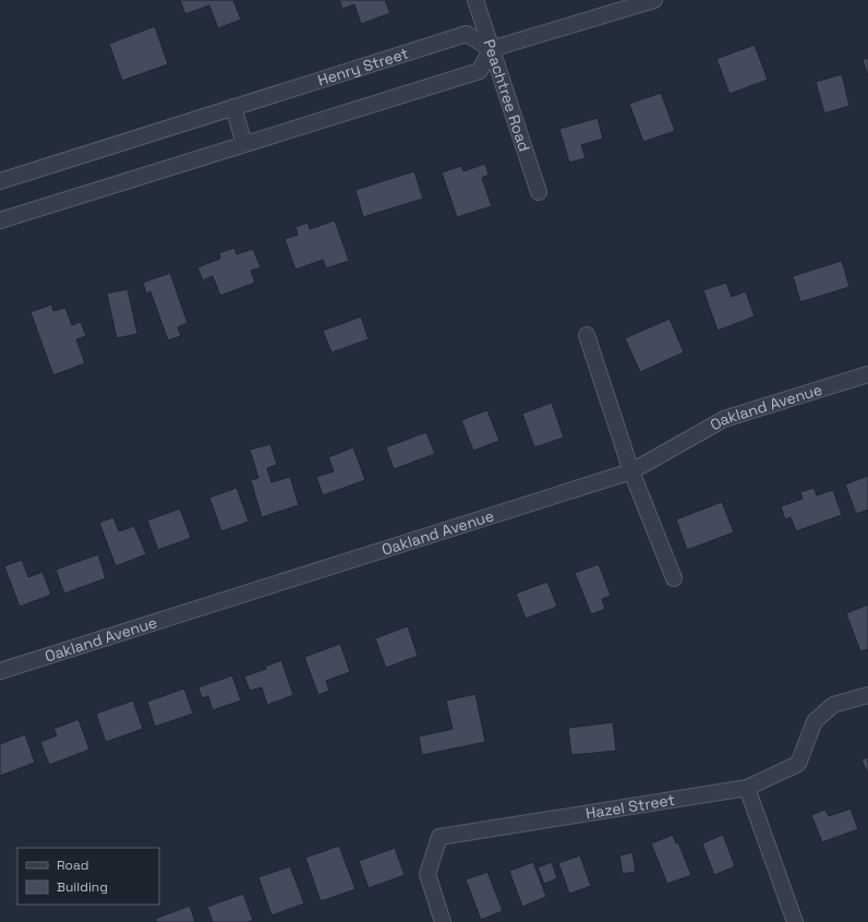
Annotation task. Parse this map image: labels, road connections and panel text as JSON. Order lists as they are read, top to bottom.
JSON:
{
  "streets": {
    "street": [
      "Henry Street",
      "Peachtree Road",
      "Oakland Avenue",
      "Hazel Street"
    ]
  },
  "crossings": [
    ["Henry Street", "Peachtree Road"]
  ],
  "legend": ["Road", "Building"]
}
